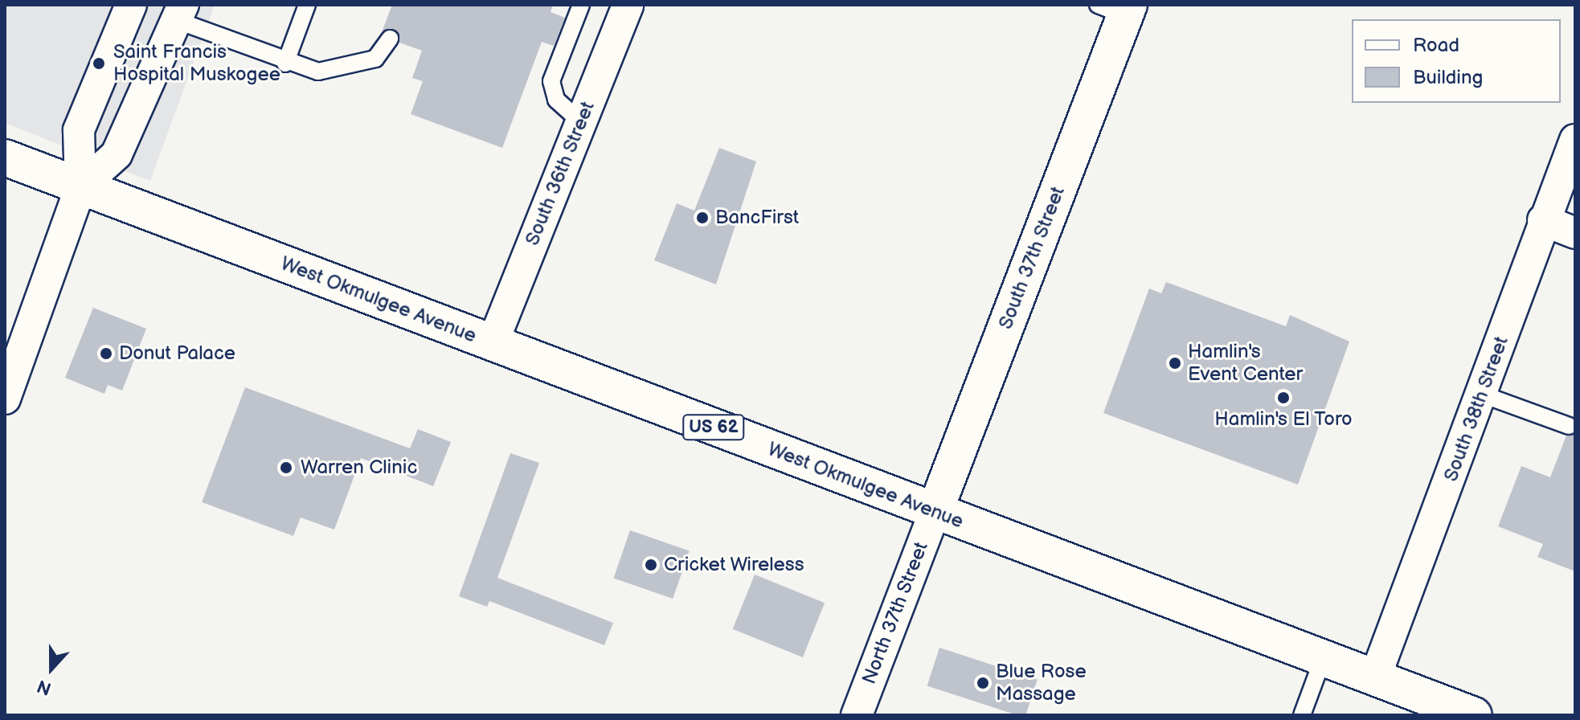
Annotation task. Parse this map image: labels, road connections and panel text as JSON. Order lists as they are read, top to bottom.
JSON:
{
  "streets": {
    "main road": ["South 37th Street", "West Okmulgee Avenue", "US 62"],
    "street": ["South 36th Street", "South 38th Street", "North 37th Street"]
  },
  "crossings": [
    ["South 36th Street", "West Okmulgee Avenue"],
    ["South 37th Street", "West Okmulgee Avenue"],
    ["South 37th Street", "North 37th Street"],
    ["West Okmulgee Avenue", "South 38th Street"],
    ["West Okmulgee Avenue", "North 37th Street"]
  ],
  "places": [
    "Saint Francis Hospital Muskogee",
    "BancFirst",
    "Donut Palace",
    "Hamlin's Event Center",
    "Hamlin's El Toro",
    "Warren Clinic",
    "Cricket Wireless",
    "Blue Rose Massage"
  ],
  "legend": ["Road", "Building"],
  "north": "bottom"
}
